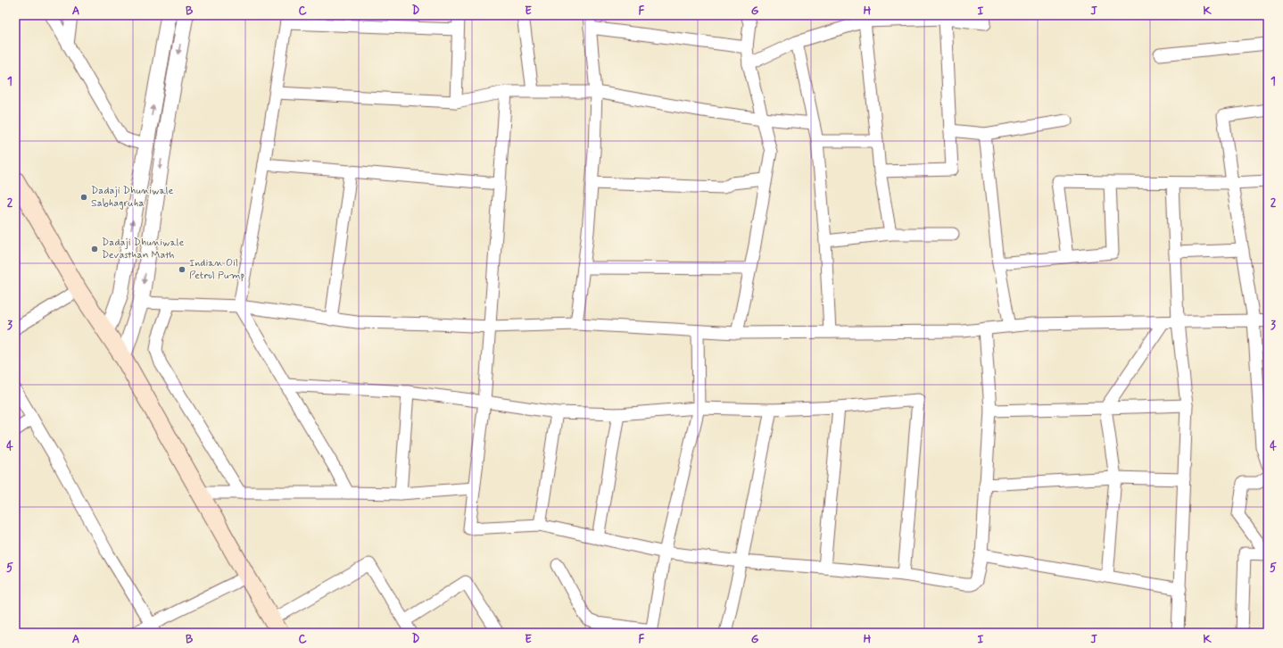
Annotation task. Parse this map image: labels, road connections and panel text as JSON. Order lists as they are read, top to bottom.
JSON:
{
  "places": ["Dadaji Dhuniwale Sabhagruha", "Dadaji Dhuniwale Devasthan Math", "Indian Oil Petrol Pump"],
  "grid": {
    "columns": [
      "A",
      "B",
      "C",
      "D",
      "E",
      "F",
      "G",
      "H",
      "I",
      "J",
      "K"
    ],
    "rows": [
      "1",
      "2",
      "3",
      "4",
      "5"
    ]
  }
}
